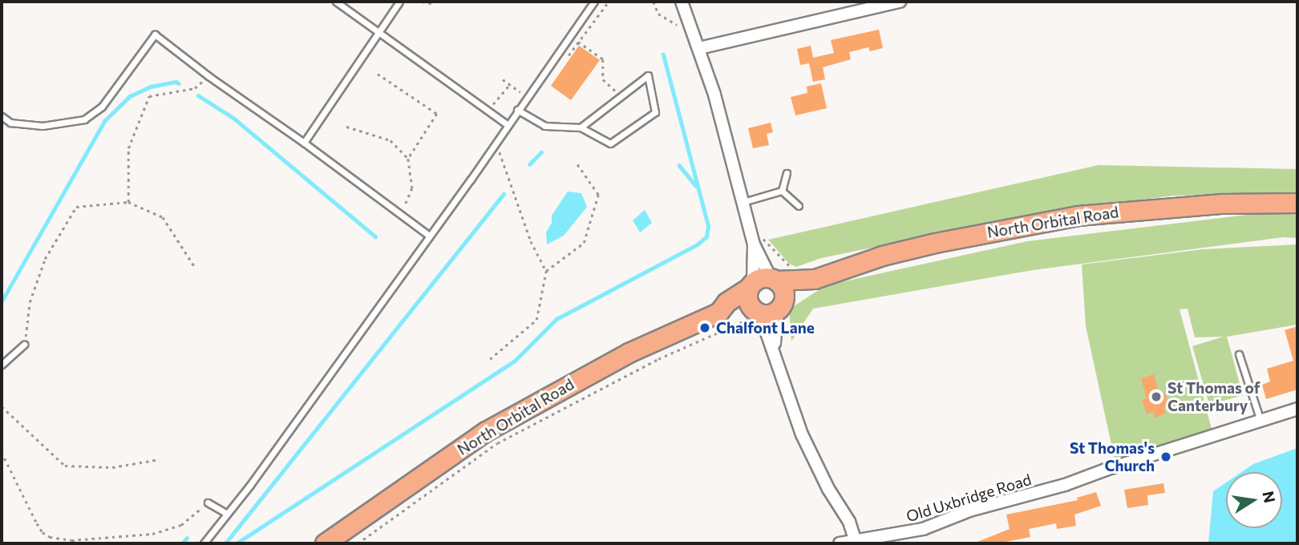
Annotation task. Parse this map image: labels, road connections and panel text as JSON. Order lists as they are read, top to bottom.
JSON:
{
  "streets": {
    "main road": ["North Orbital Road"],
    "street": ["Old Uxbridge Road"]
  },
  "places": ["Chalfont Lane", "St Thomas of Canterbury", "St Thomas's Church"],
  "north": "right"
}
